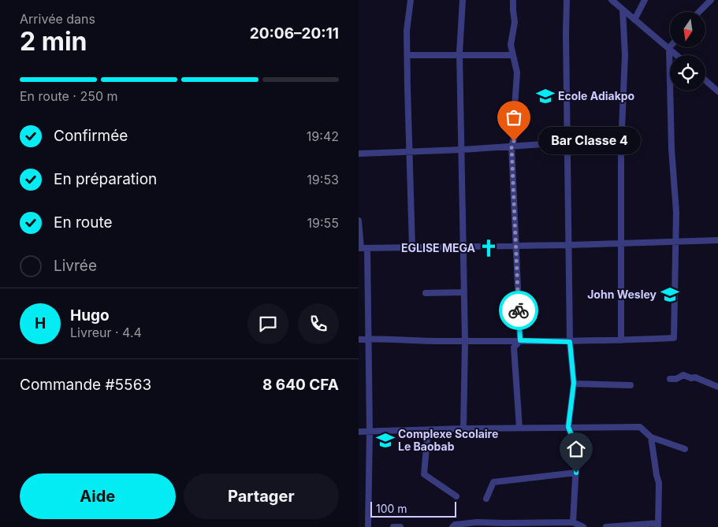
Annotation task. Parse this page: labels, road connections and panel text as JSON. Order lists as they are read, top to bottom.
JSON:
{
  "places": {
    "school or university": ["Ecole Adiakpo", "John Wesley", "Complexe Scolaire Le Baobab"],
    "other": ["Bar Classe 4"],
    "church": ["EGLISE MEGA"]
  },
  "scale_bar": "100 m",
  "north": "bottom",
  "page": {
    "heading": ["2 min", "Arrivée dans", "20:06–20:11"],
    "panel": [
      "Hugo",
      "Livreur · 4.4",
      "Commande #5563",
      "8 640 CFA"
    ],
    "bar": "En route · 250 m",
    "list": [
      ["Confirmée", "19:42"],
      ["En préparation", "19:53"],
      ["En route", "19:55"],
      "Livrée"
    ],
    "bubble": "Bar Classe 4",
    "round": "H",
    "buttons": ["Aide", "Partager"],
    "scale": "100 m"
  }
}
